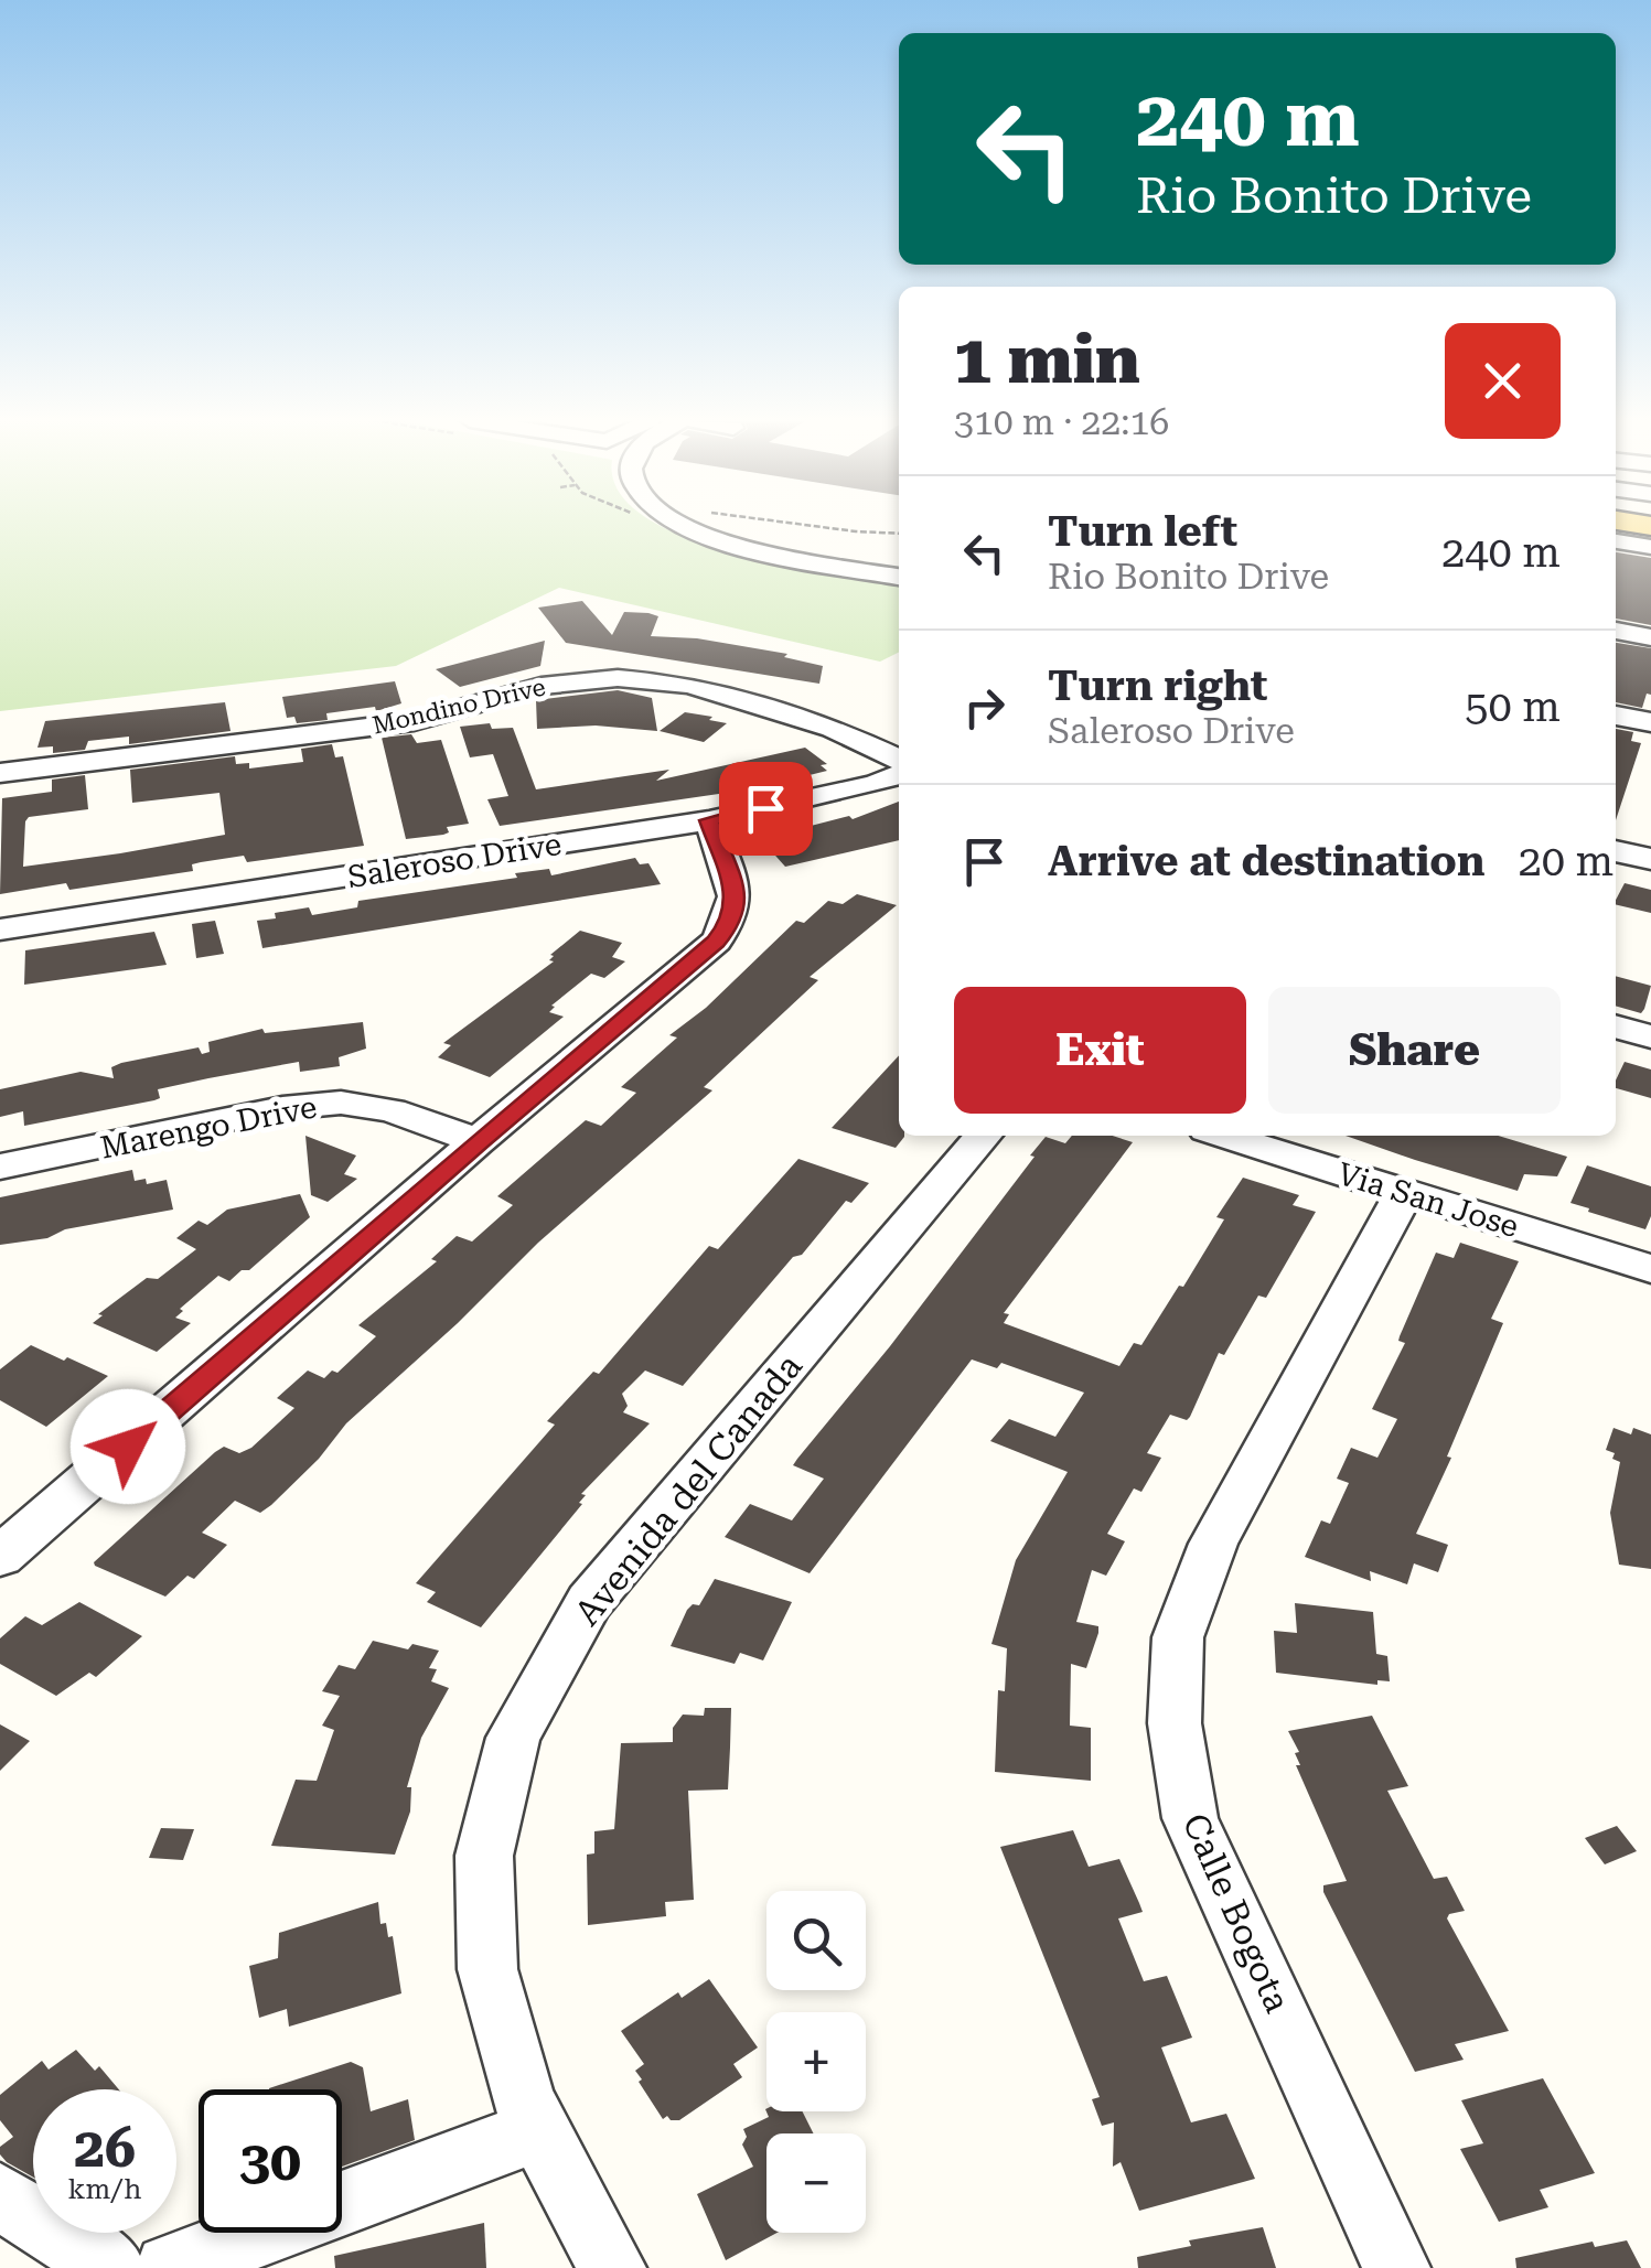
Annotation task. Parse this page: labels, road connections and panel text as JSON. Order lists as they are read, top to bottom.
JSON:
{
  "streets": {
    "street": [
      "Mondino Drive",
      "Saleroso Drive",
      "Marengo Drive",
      "Via San Jose",
      "Avenida del Canada",
      "Calle Bogota"
    ]
  },
  "crossings": [
    ["Via San Jose", "Calle Bogota"]
  ],
  "page": {
    "turn": ["240 m", "Rio Bonito Drive"],
    "heading": ["1 min", "310 m · 22:16"],
    "list": [
      {
        "name": "Turn left",
        "note": "Rio Bonito Drive",
        "value": "240 m"
      },
      {
        "name": "Turn right",
        "note": "Saleroso Drive",
        "value": "50 m"
      },
      {
        "name": "Arrive at destination",
        "value": "20 m"
      }
    ],
    "buttons": ["Exit", "Share"],
    "map_buttons": ["+", "−"],
    "speed": "26 km/h",
    "limit": "30"
  }
}
